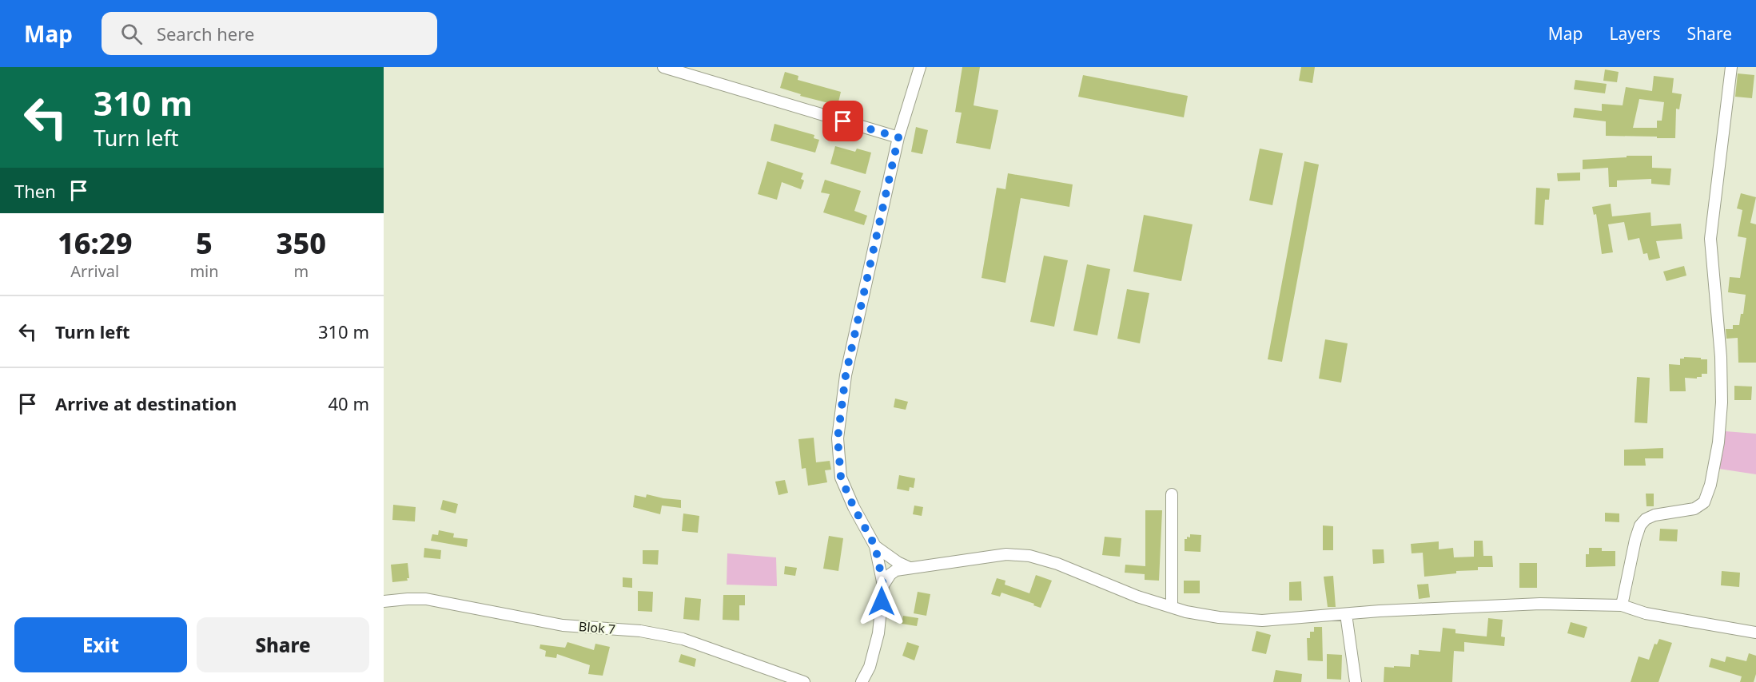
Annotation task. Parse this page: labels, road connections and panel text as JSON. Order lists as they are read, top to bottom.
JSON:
{
  "streets": {
    "street": ["Blok 7"]
  },
  "page": {
    "header": "Map",
    "search": "Search here",
    "nav": ["Map", "Layers", "Share"],
    "turn": ["310 m", "Turn left"],
    "then": "Then",
    "eta": [
      "16:29",
      "Arrival",
      "5",
      "min",
      "350",
      "m"
    ],
    "list": [
      {
        "name": "Turn left",
        "value": "310 m"
      },
      {
        "name": "Arrive at destination",
        "value": "40 m"
      }
    ],
    "buttons": ["Exit", "Share"]
  }
}
